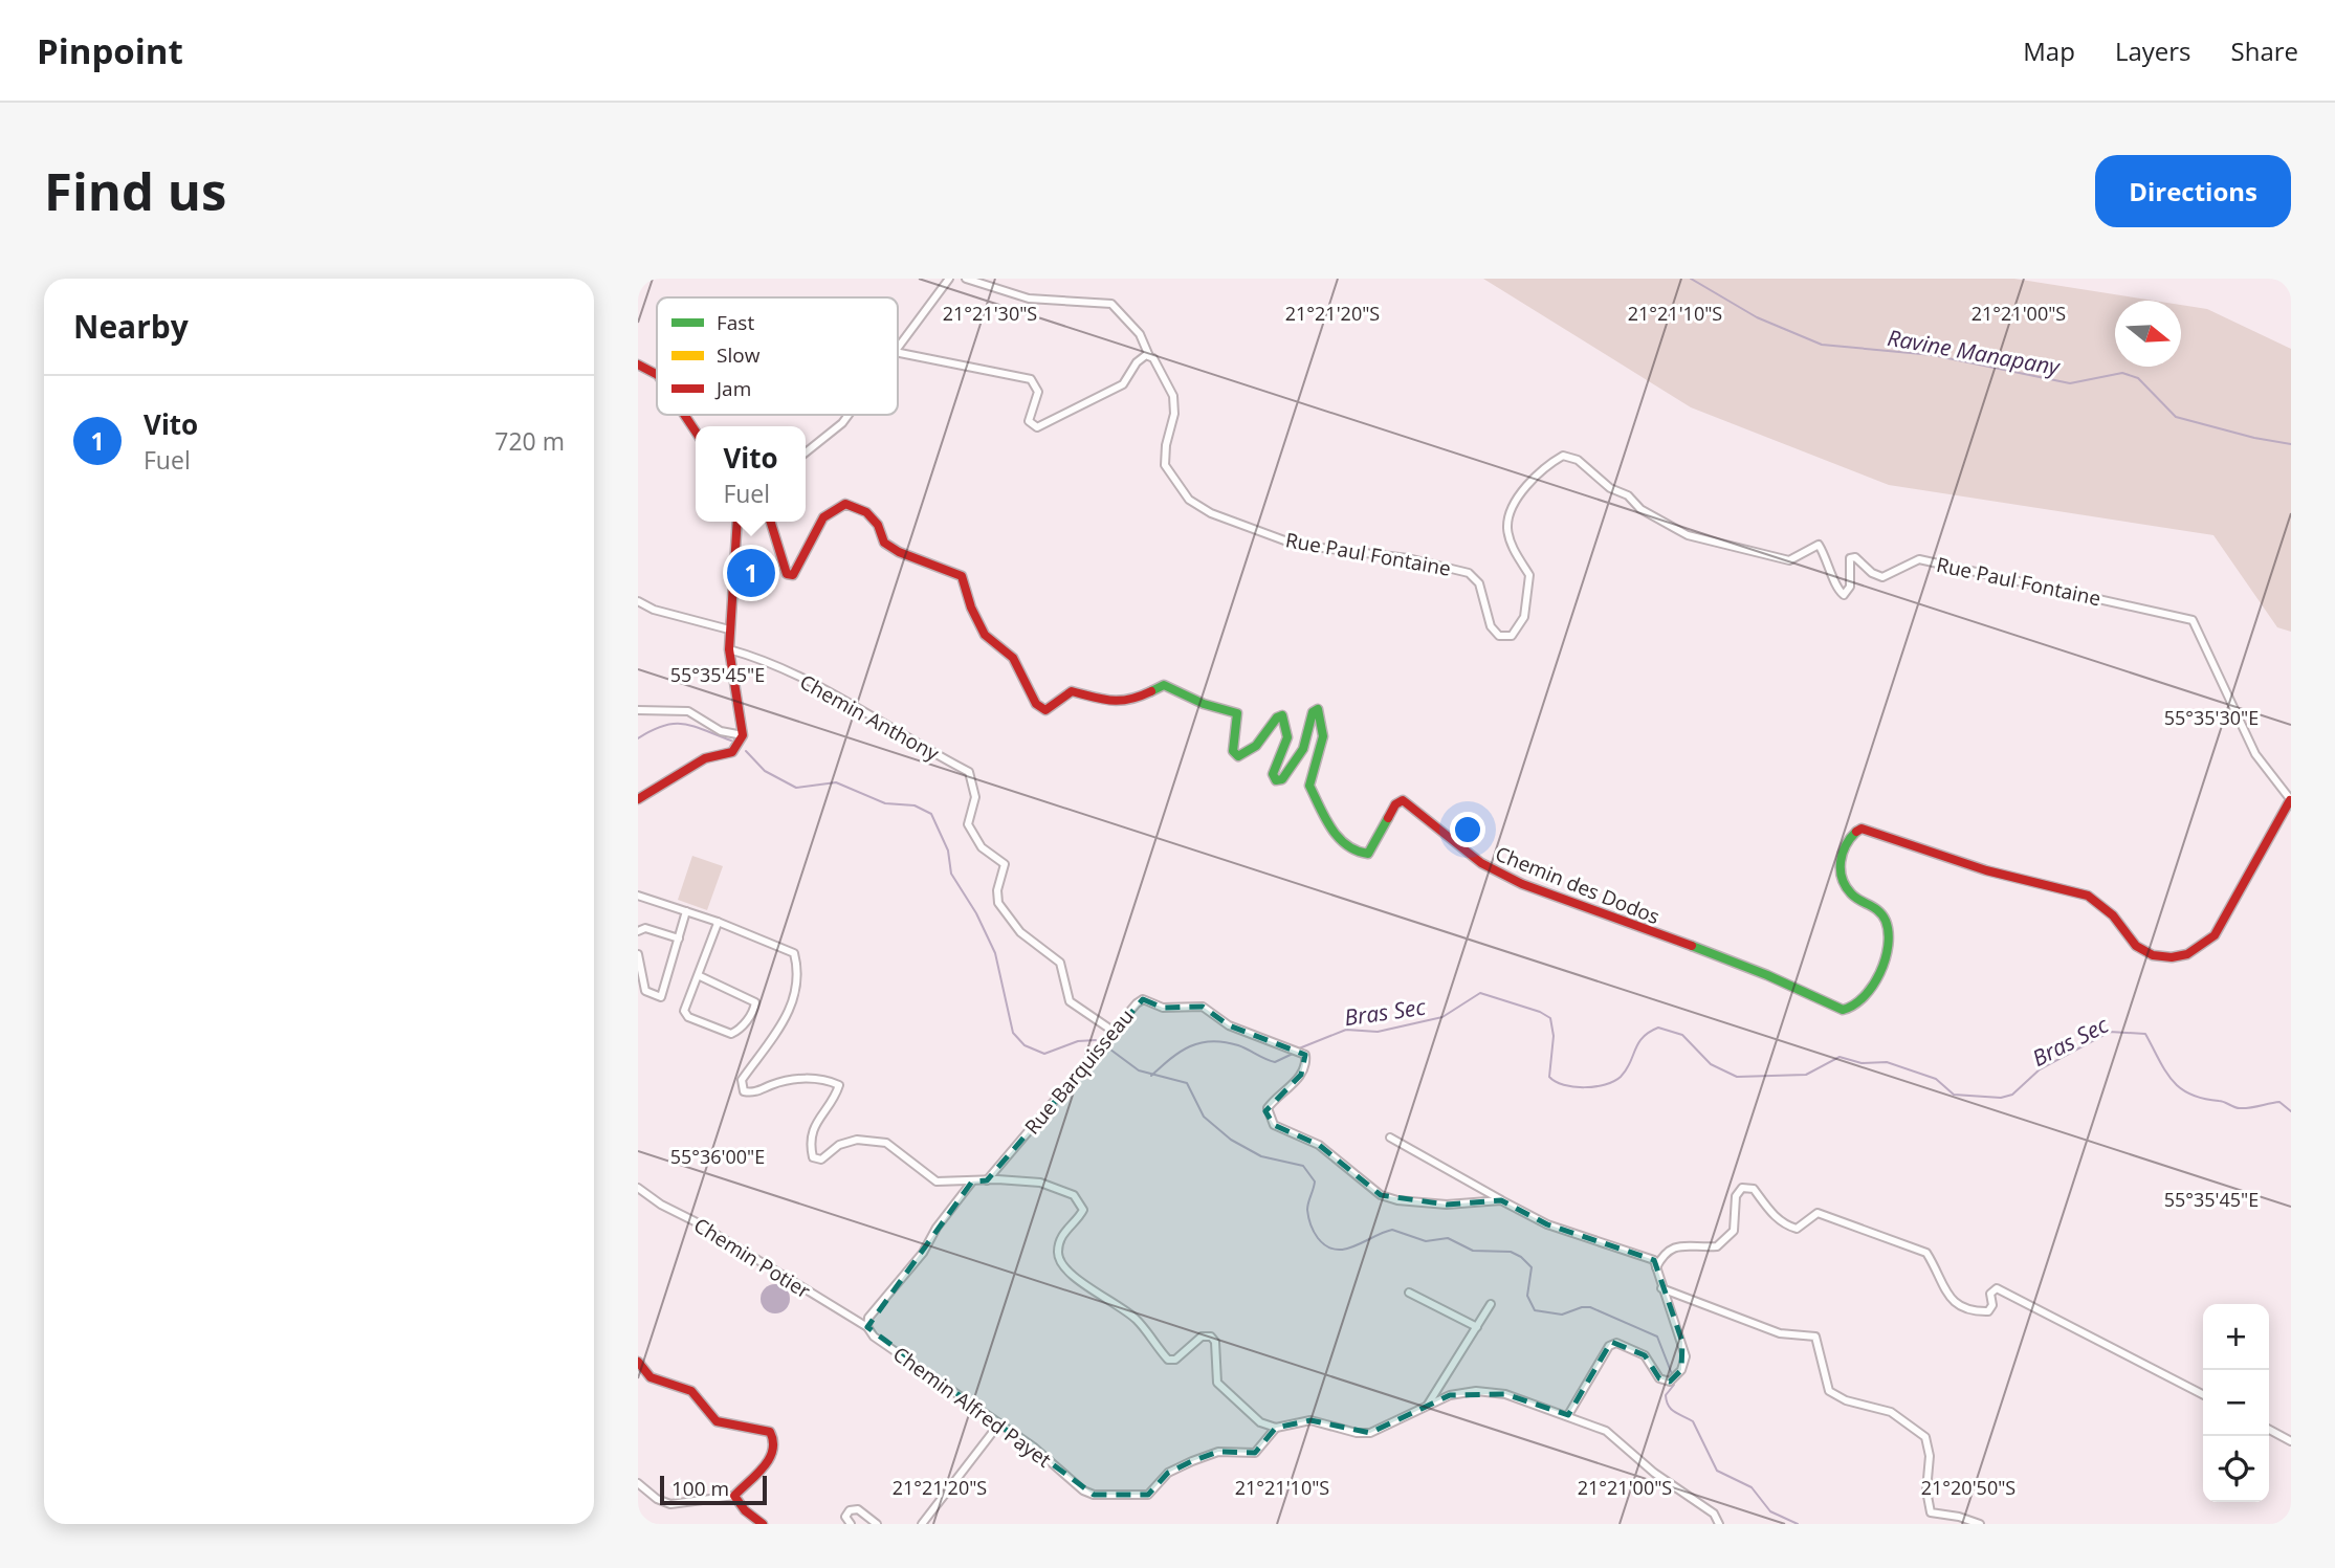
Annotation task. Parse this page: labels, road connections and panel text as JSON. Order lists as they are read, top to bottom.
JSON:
{
  "streets": {
    "street": [
      "Rue Paul Fontaine",
      "Chemin Anthony",
      "Chemin des Dodos",
      "Rue Barquisseau",
      "Chemin Potier",
      "Chemin Alfred Payet"
    ]
  },
  "crossings": [
    ["Rue Paul Fontaine", "Chemin des Dodos"],
    ["Chemin Anthony", "Rue Barquisseau"],
    ["Chemin Potier", "Chemin Alfred Payet"]
  ],
  "water": ["Ravine Manapany", "Bras Sec"],
  "legend": ["Fast", "Slow", "Jam"],
  "scale_bar": "100 m",
  "north": "right",
  "page": {
    "header": "Pinpoint",
    "nav": ["Map", "Layers", "Share"],
    "buttons": "Directions",
    "title": "Find us",
    "heading": "Nearby",
    "list": [
      {
        "mark": "1",
        "name": "Vito",
        "note": "Fuel",
        "value": "720 m"
      }
    ],
    "popup": ["Vito", "Fuel"],
    "pins": "1",
    "map_buttons": ["+", "−"],
    "scale": "100 m"
  },
  "coordinates": [
    "21°21'30\"S",
    "21°21'20\"S",
    "21°21'10\"S",
    "21°21'00\"S",
    "55°35'45\"E",
    "55°35'30\"E",
    "55°36'00\"E",
    "21°20'50\"S"
  ]
}
